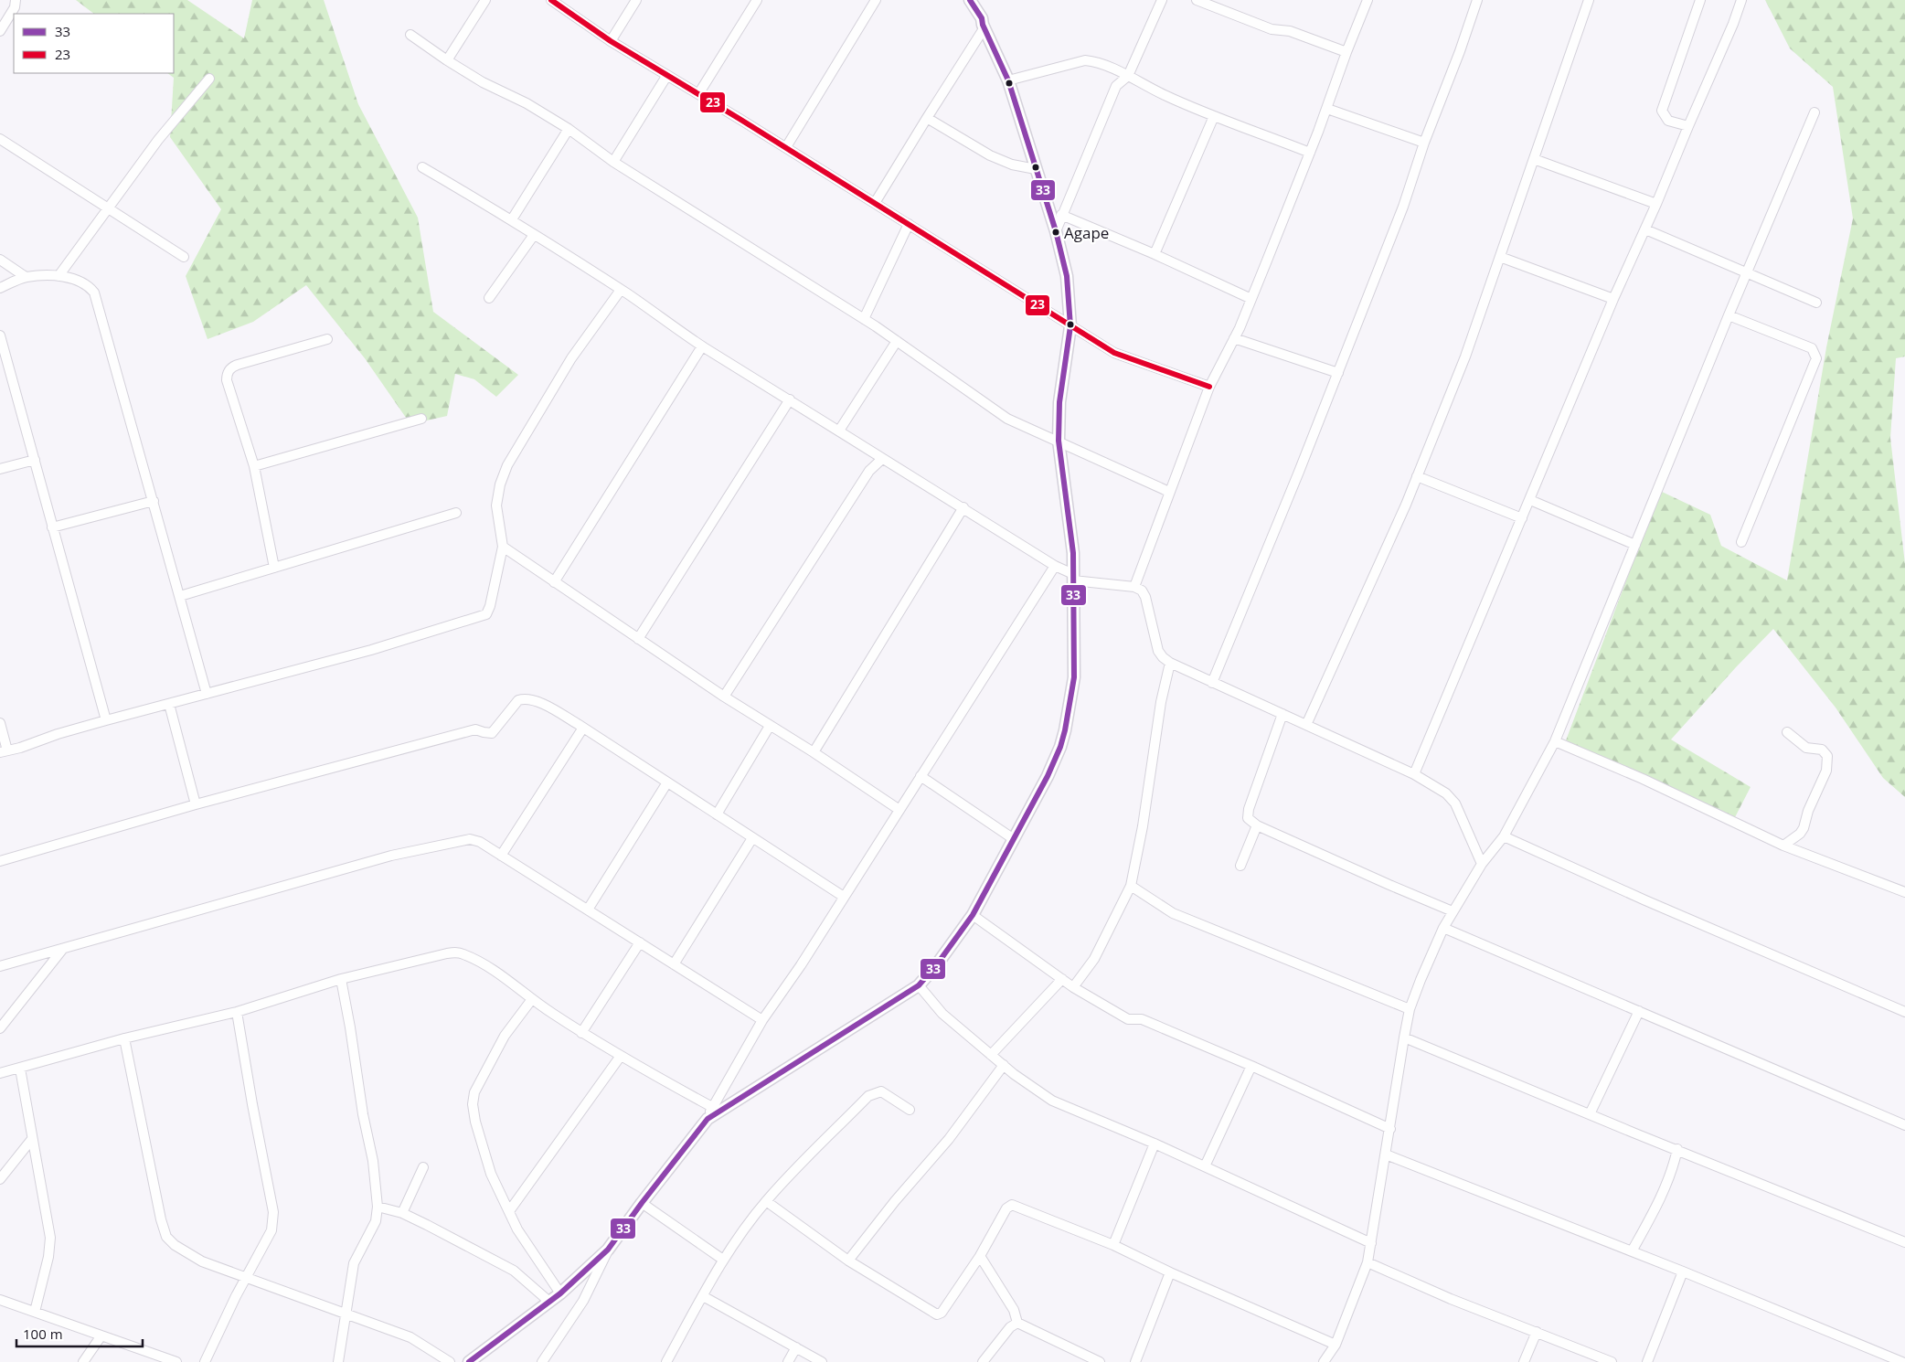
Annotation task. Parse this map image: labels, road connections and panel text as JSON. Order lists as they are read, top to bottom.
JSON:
{
  "places": ["Agape"],
  "lines": ["transit line 33", "transit line 23"],
  "legend": ["33", "23"],
  "scale_bar": "100 m"
}
